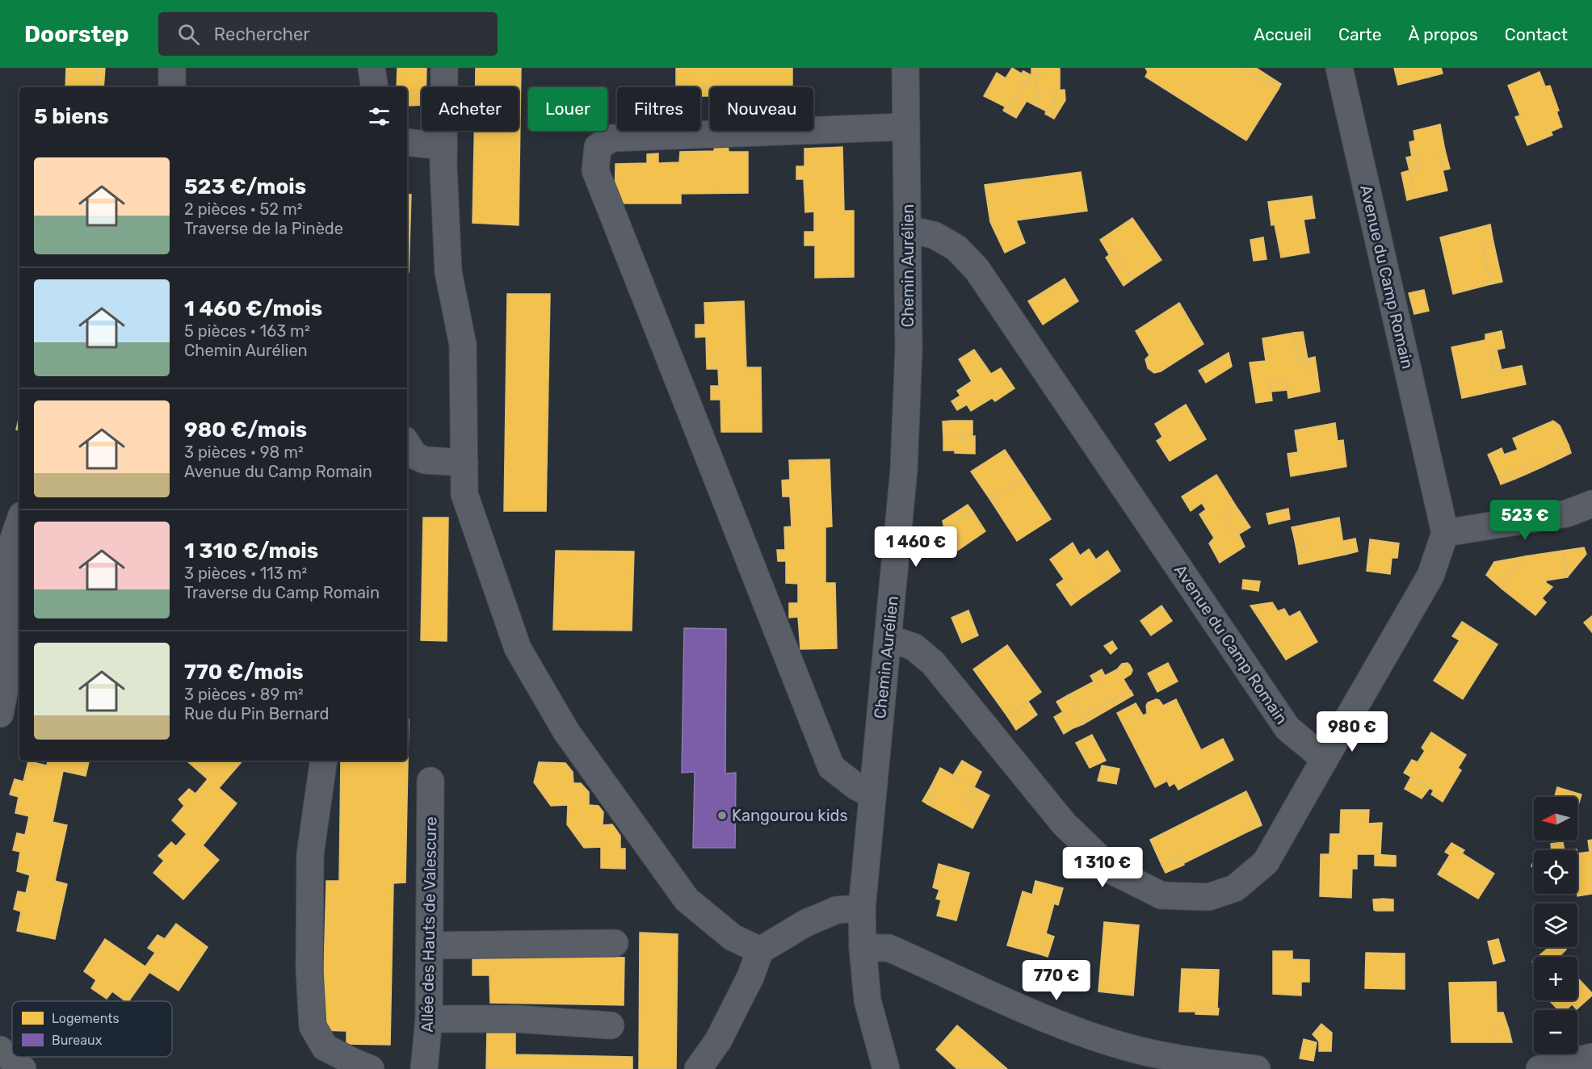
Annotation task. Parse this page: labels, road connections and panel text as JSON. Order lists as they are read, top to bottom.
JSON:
{
  "streets": {
    "street": ["Chemin Aurélien", "Avenue du Camp Romain", "Allée des Hauts de Valescure"]
  },
  "crossings": [
    ["Chemin Aurélien", "Avenue du Camp Romain"]
  ],
  "places": ["Kangourou kids"],
  "legend": ["Logements", "Bureaux"],
  "north": "left",
  "page": {
    "header": "Doorstep",
    "search": "Rechercher",
    "nav": [
      "Accueil",
      "Carte",
      "À propos",
      "Contact"
    ],
    "chip": [
      "Acheter",
      "Louer",
      "Filtres",
      "Nouveau"
    ],
    "heading": "5 biens",
    "list": [
      {
        "name": "523 €/mois",
        "note": "2 pièces · 52 m² · Traverse de la Pinède"
      },
      {
        "name": "1 460 €/mois",
        "note": "5 pièces · 163 m² · Chemin Aurélien"
      },
      {
        "name": "980 €/mois",
        "note": "3 pièces · 98 m² · Avenue du Camp Romain"
      },
      {
        "name": "1 310 €/mois",
        "note": "3 pièces · 113 m² · Traverse du Camp Romain"
      },
      {
        "name": "770 €/mois",
        "note": "3 pièces · 89 m² · Rue du Pin Bernard"
      }
    ],
    "price": [
      "523 €",
      "1 460 €",
      "980 €",
      "1 310 €",
      "770 €"
    ],
    "map_buttons": ["+", "−"]
  }
}
